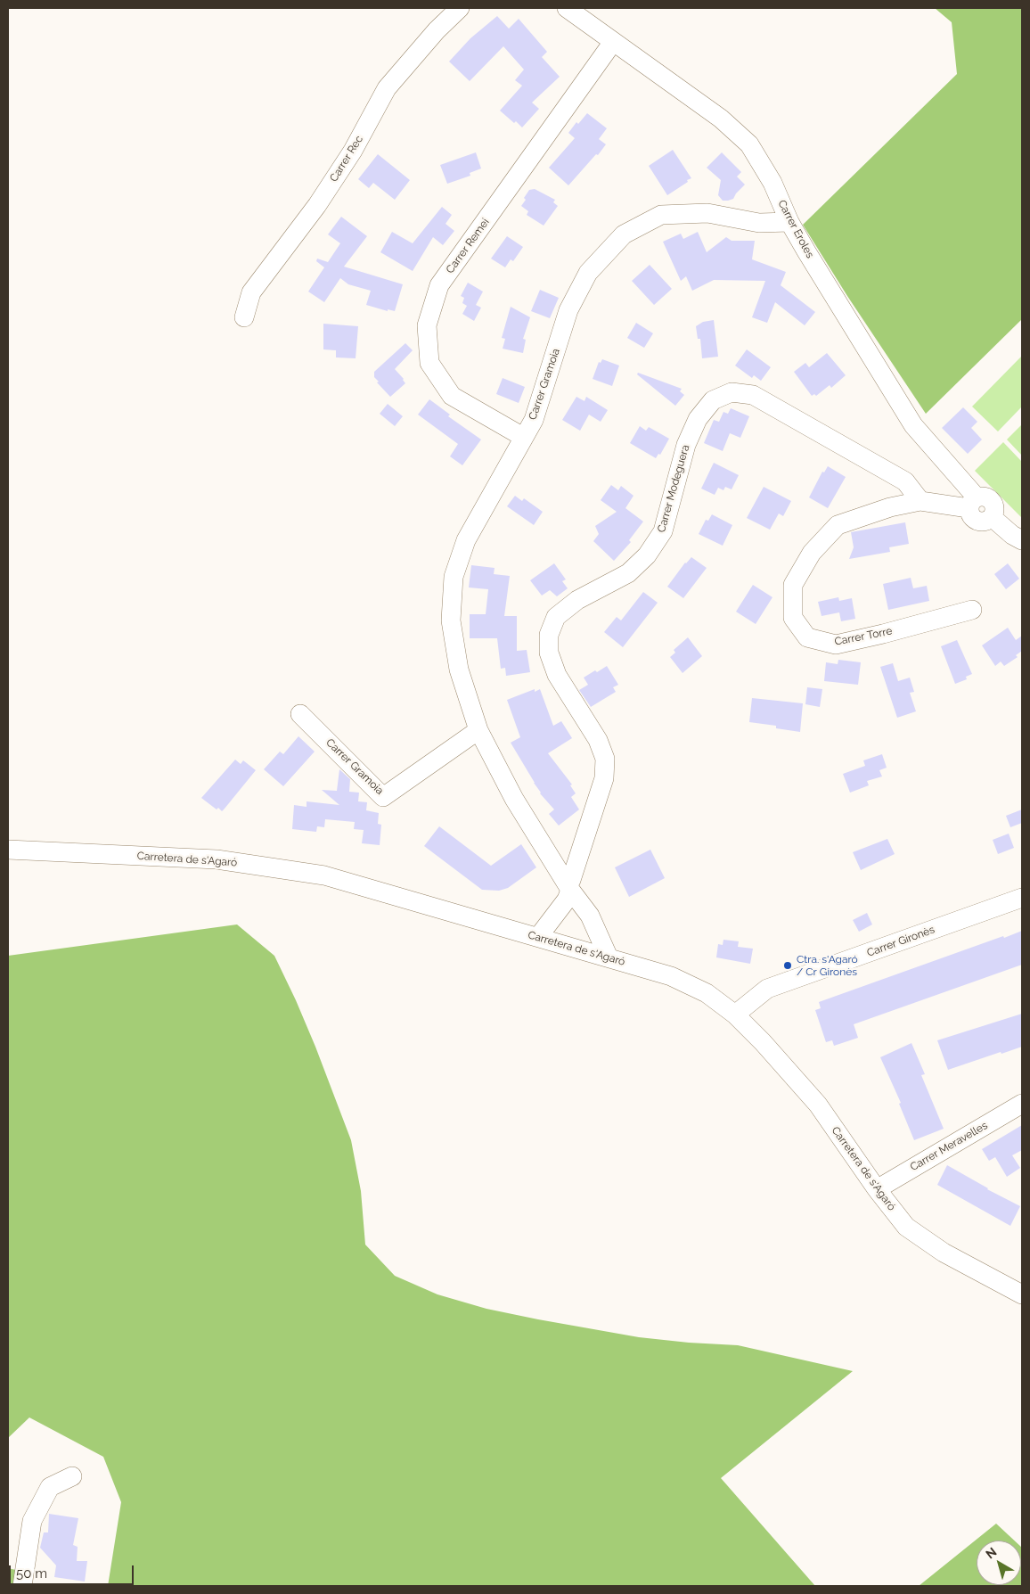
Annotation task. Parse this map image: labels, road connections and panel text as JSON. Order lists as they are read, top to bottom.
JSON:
{
  "streets": {
    "street": [
      "Carrer Rec",
      "Carrer Eroles",
      "Carrer Remei",
      "Carrer Gramoia",
      "Carrer Modeguera",
      "Carrer Torre",
      "Carretera de s'Agaró",
      "Carrer Gironès",
      "Carrer Meravelles"
    ]
  },
  "crossings": [
    ["Carrer Eroles", "Carrer Remei"],
    ["Carrer Eroles", "Carrer Gramoia"],
    ["Carrer Eroles", "Carrer Torre"],
    ["Carrer Remei", "Carrer Gramoia"],
    ["Carrer Gramoia", "Carrer Modeguera"],
    ["Carrer Gramoia", "Carretera de s'Agaró"],
    ["Carrer Modeguera", "Carrer Torre"],
    ["Carrer Modeguera", "Carretera de s'Agaró"],
    ["Carretera de s'Agaró", "Carrer Gironès"],
    ["Carretera de s'Agaró", "Carrer Meravelles"]
  ],
  "places": ["Ctra. s'Agaró / Cr Gironès"],
  "scale_bar": "50 m",
  "north": "top left"
}
